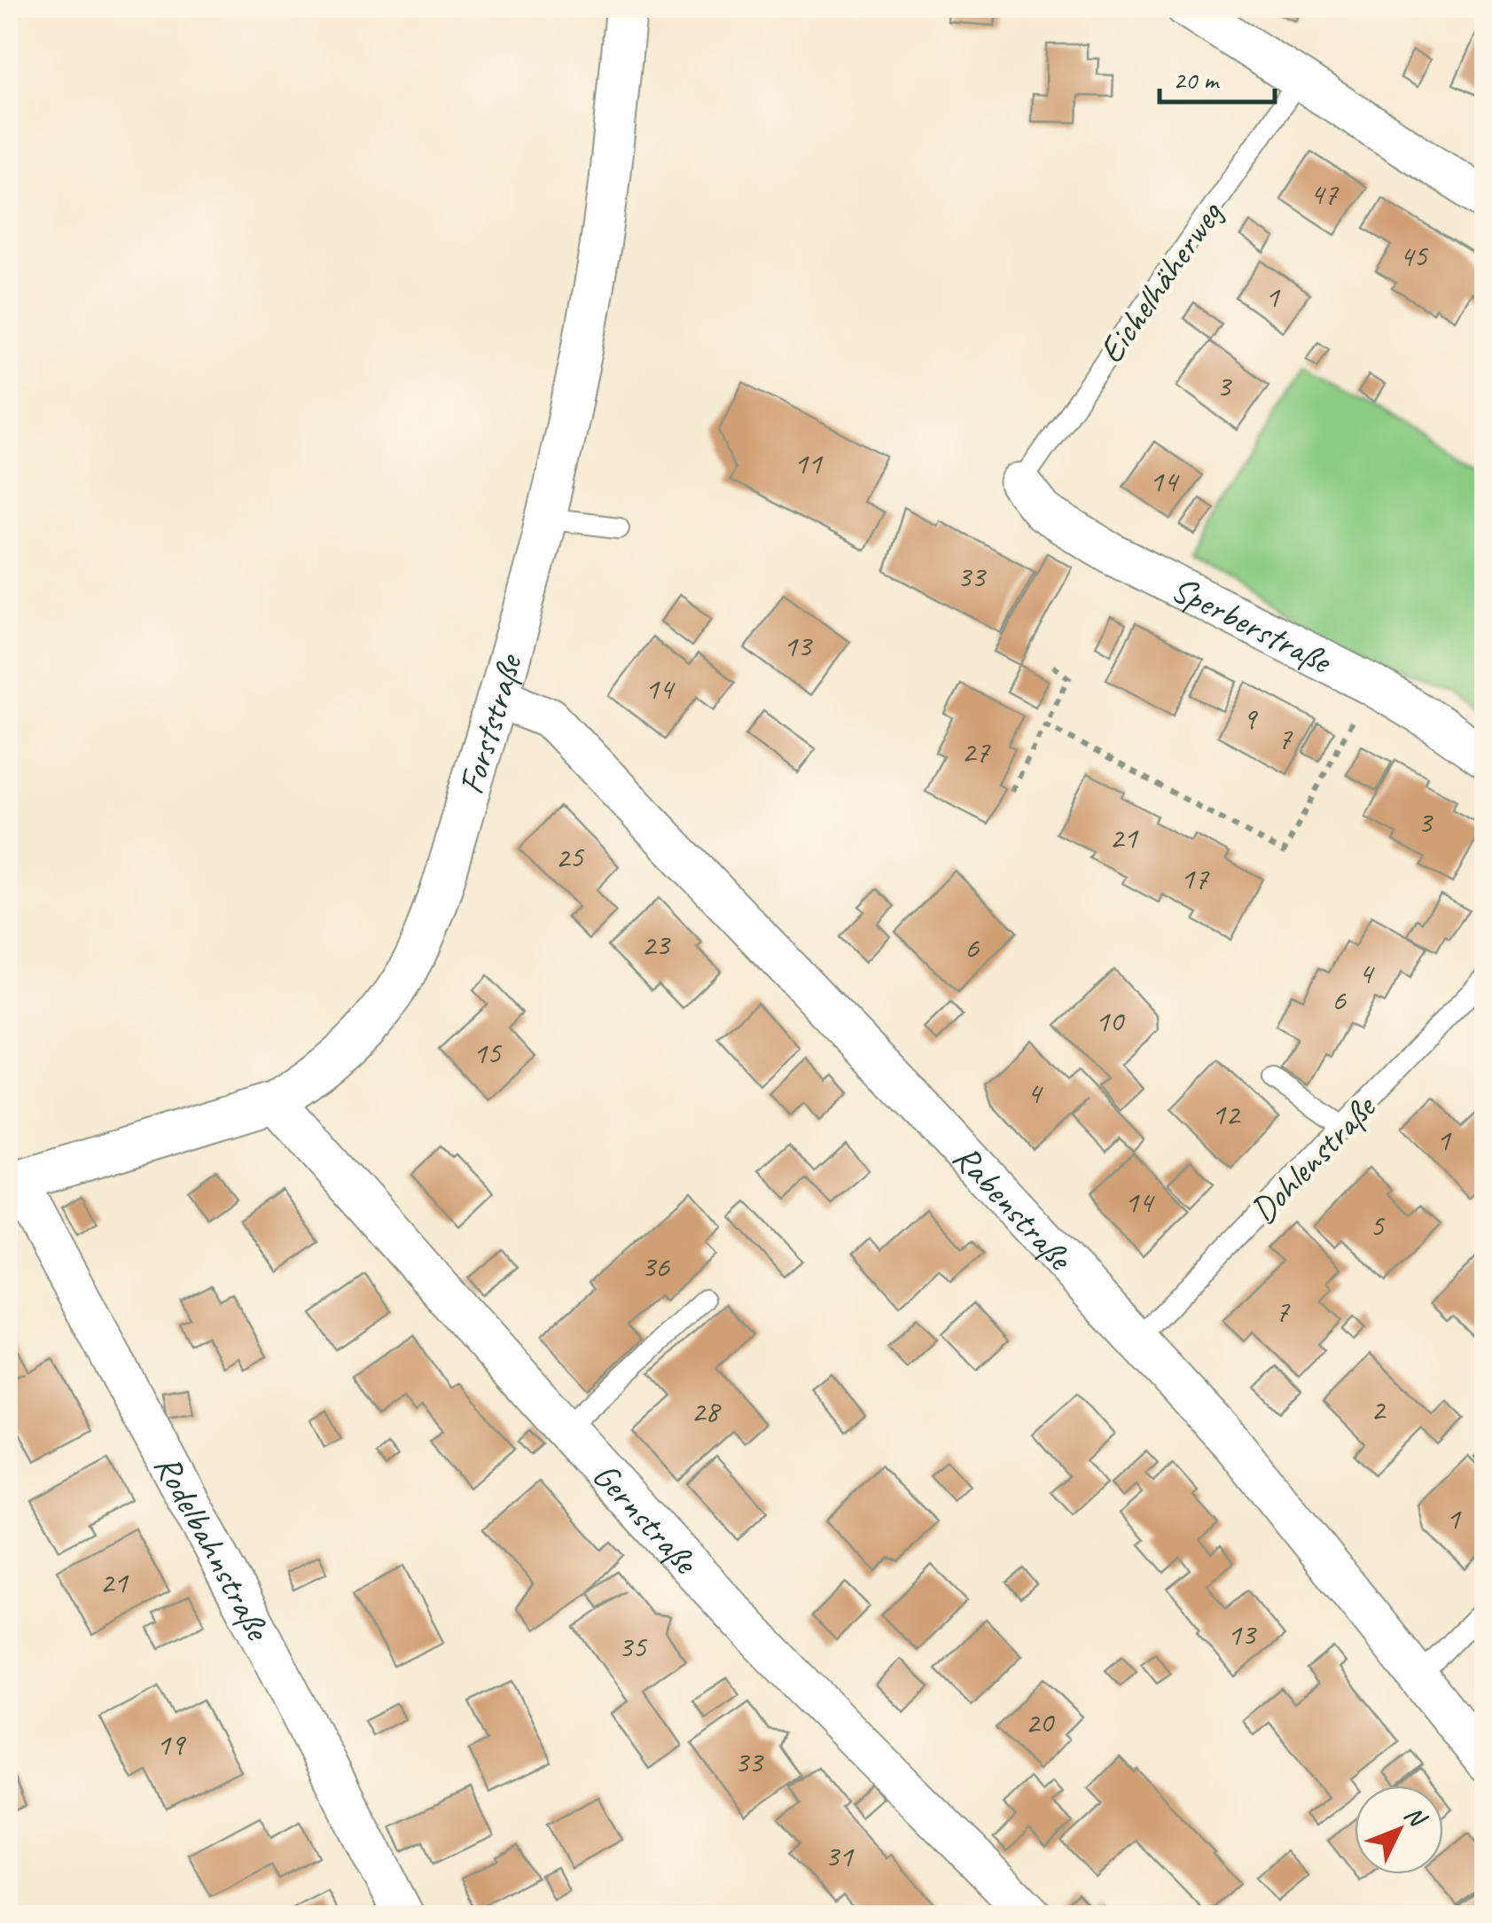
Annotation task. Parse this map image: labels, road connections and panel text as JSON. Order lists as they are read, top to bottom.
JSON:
{
  "streets": {
    "street": [
      "Sperberstraße",
      "Forststraße",
      "Rabenstraße",
      "Gernstraße",
      "Rodelbahnstraße"
    ],
    "lane": ["Eichelhäherweg", "Dohlenstraße"]
  },
  "crossings": [
    ["Eichelhäherweg", "Sperberstraße"],
    ["Forststraße", "Rabenstraße"],
    ["Forststraße", "Gernstraße"],
    ["Forststraße", "Rodelbahnstraße"],
    ["Dohlenstraße", "Rabenstraße"]
  ],
  "house_numbers": [
    "47",
    "45",
    "1",
    "3",
    "11",
    "14",
    "33",
    "13",
    "14",
    "9",
    "7",
    "27",
    "3",
    "21",
    "25",
    "17",
    "23",
    "6",
    "4",
    "6",
    "10",
    "15",
    "4",
    "12",
    "1",
    "14",
    "5",
    "36",
    "7",
    "2",
    "28",
    "1",
    "21",
    "13",
    "35",
    "20",
    "19",
    "33",
    "31"
  ],
  "scale_bar": "20 m",
  "north": "top right"
}
